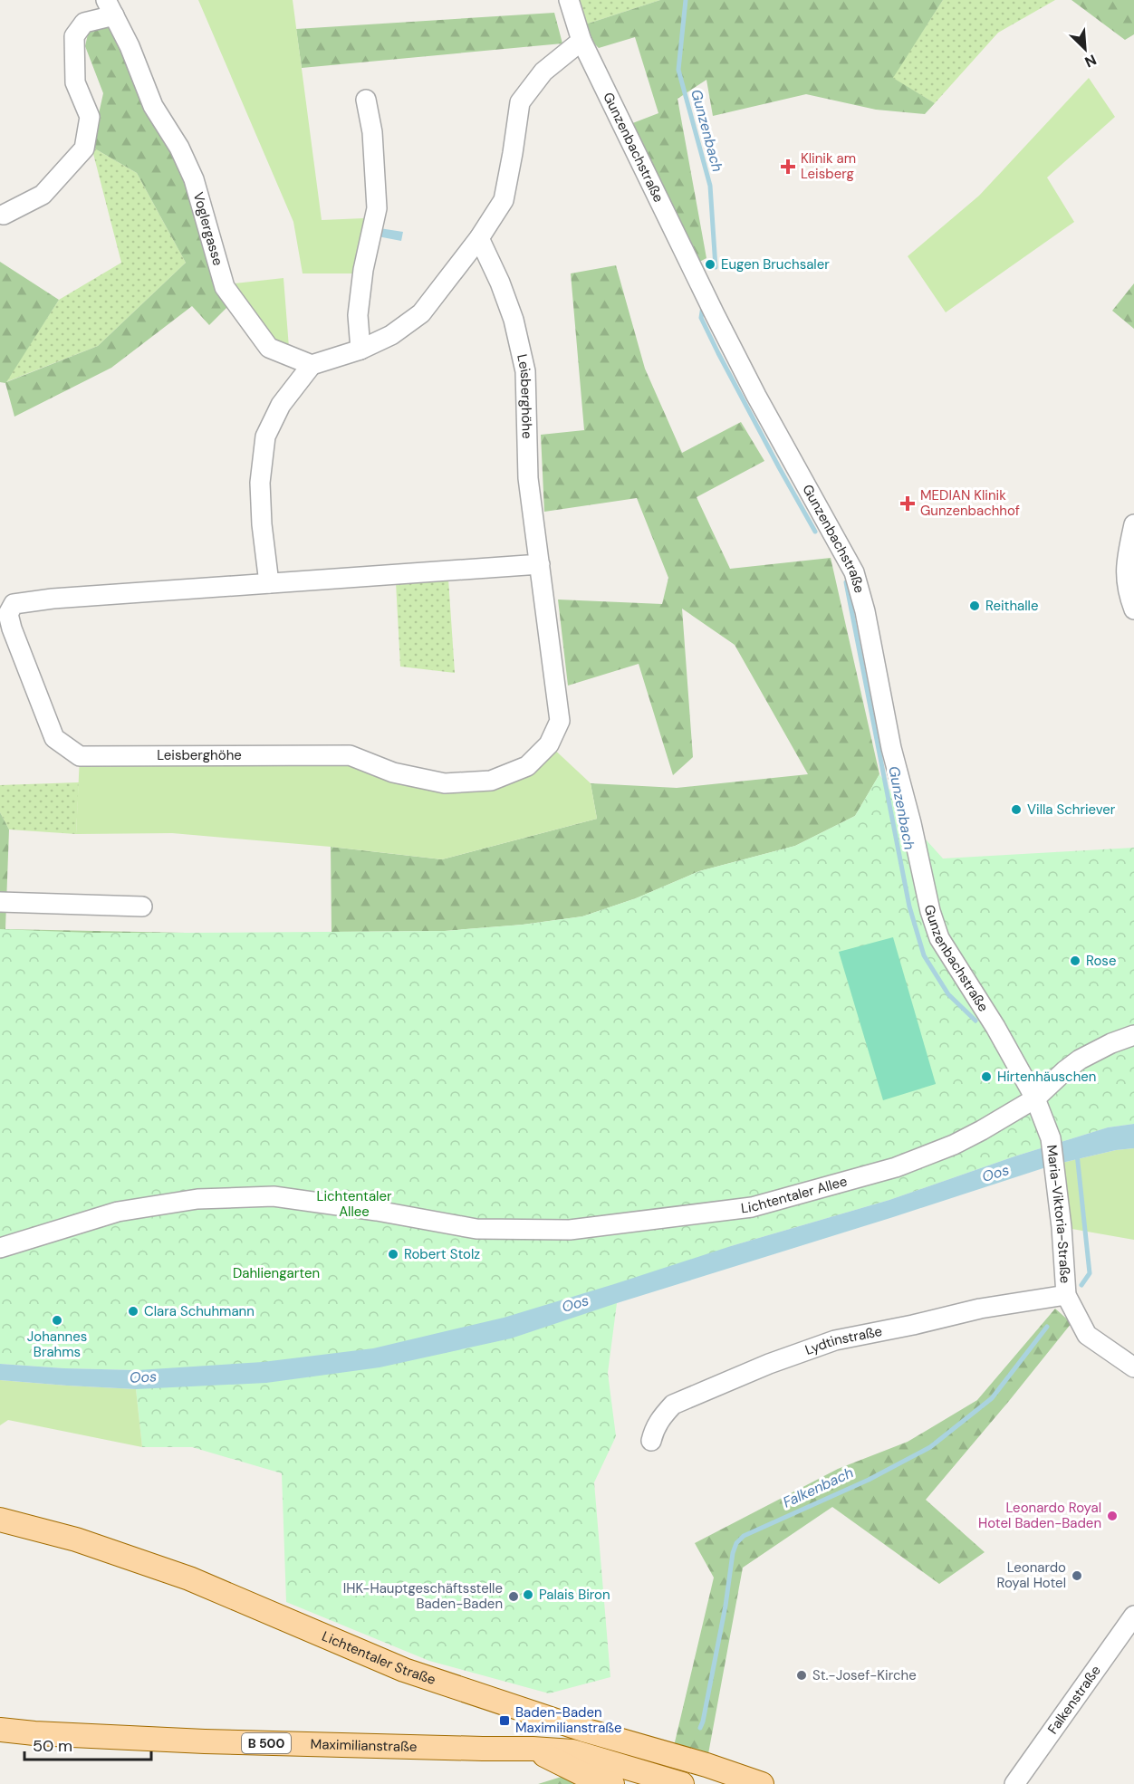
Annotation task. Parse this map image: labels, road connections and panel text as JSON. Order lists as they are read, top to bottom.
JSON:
{
  "streets": {
    "main road": ["Lichtentaler Straße", "B 500", "Maximilianstraße"],
    "street": [
      "Gunzenbachstraße",
      "Voglergasse",
      "Leisberghöhe",
      "Lichtentaler Allee",
      "Maria-Viktoria-Straße",
      "Lydtinstraße",
      "Falkenstraße"
    ]
  },
  "crossings": [
    ["Gunzenbachstraße", "Lichtentaler Allee"],
    ["Gunzenbachstraße", "Maria-Viktoria-Straße"],
    ["Lichtentaler Allee", "Maria-Viktoria-Straße"],
    ["Maria-Viktoria-Straße", "Lydtinstraße"]
  ],
  "water": ["Gunzenbach", "Oos", "Falkenbach"],
  "parks": ["Lichtentaler Allee", "Dahliengarten"],
  "places": {
    "health": ["Klinik am Leisberg", "MEDIAN Klinik Gunzenbachhof"],
    "other": [
      "Eugen Bruchsaler",
      "Reithalle",
      "Villa Schriever",
      "Rose",
      "Hirtenhäuschen",
      "Robert Stolz",
      "Clara Schuhmann",
      "Johannes Brahms",
      "Leonardo Royal Hotel Baden-Baden",
      "Leonardo Royal Hotel",
      "Palais Biron",
      "IHK-Hauptgeschäftsstelle Baden-Baden",
      "St.-Josef-Kirche"
    ],
    "transit": ["Baden-Baden Maximilianstraße"]
  },
  "scale_bar": "50 m",
  "north": "bottom right"
}
